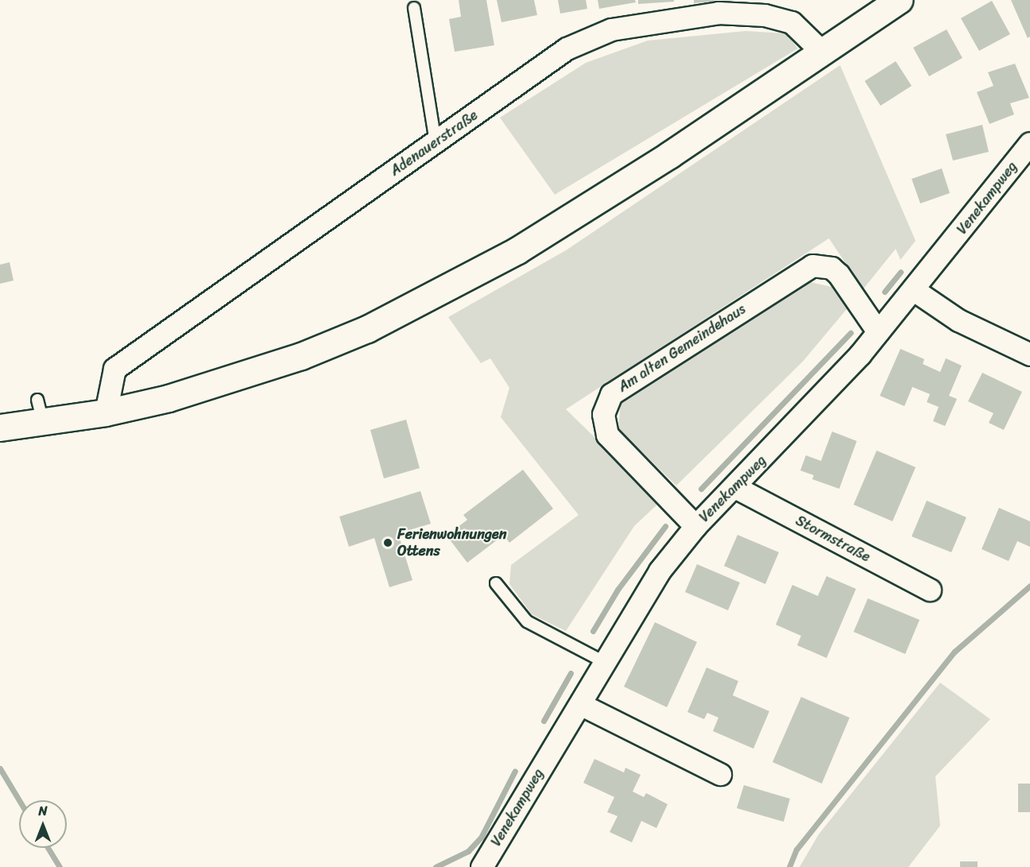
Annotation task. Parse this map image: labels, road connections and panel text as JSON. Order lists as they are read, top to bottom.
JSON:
{
  "streets": {
    "street": [
      "Adenauerstraße",
      "Venekampweg",
      "Am alten Gemeindehaus",
      "Stormstraße"
    ]
  },
  "crossings": [
    ["Venekampweg", "Am alten Gemeindehaus"],
    ["Venekampweg", "Stormstraße"]
  ],
  "places": ["Ferienwohnungen Ottens"],
  "north": "top"
}
